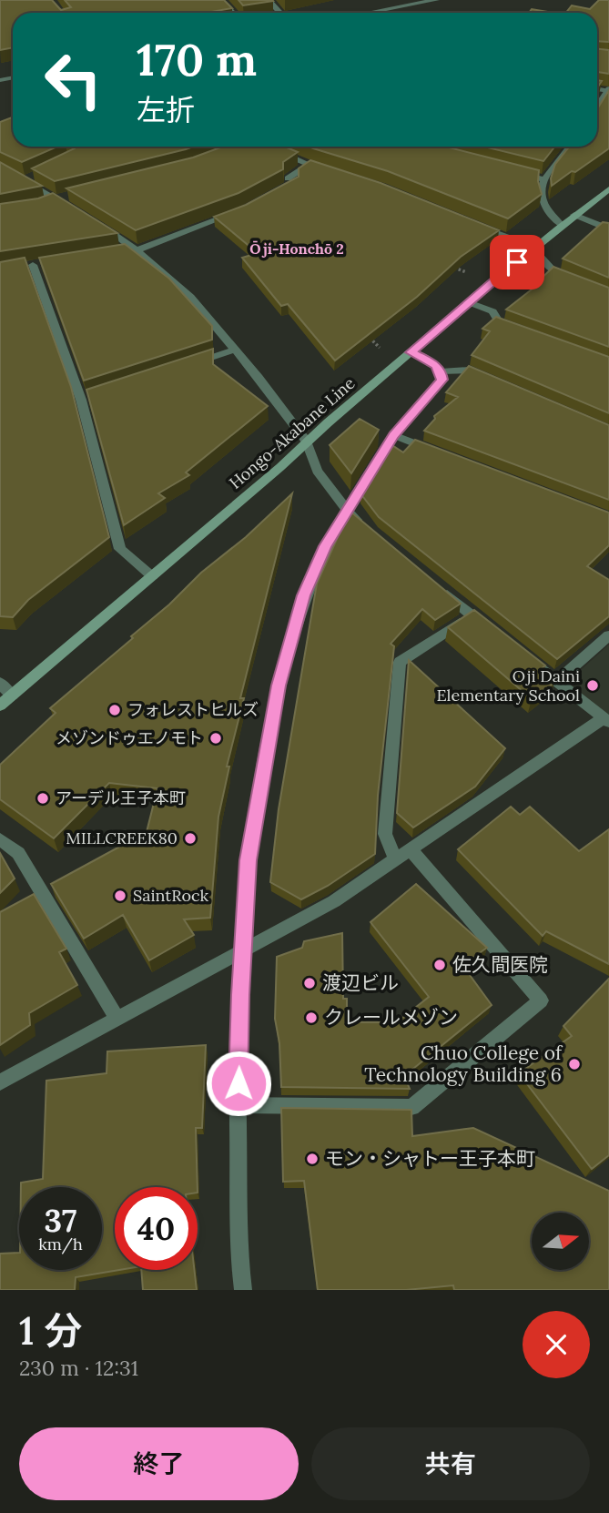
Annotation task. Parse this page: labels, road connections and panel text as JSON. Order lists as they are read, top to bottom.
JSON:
{
  "streets": {
    "main road": ["Hongo-Akabane Line"]
  },
  "districts": ["Ōji-Honchō 2"],
  "places": [
    "Oji Daini Elementary School",
    "フォレストヒルズ",
    "メゾンドゥエノモト",
    "アーデル王子本町",
    "MILLCREEK80",
    "SaintRock",
    "佐久間医院",
    "渡辺ビル",
    "クレールメゾン",
    "Chuo College of Technology Building 6",
    "モン・シャトー王子本町"
  ],
  "north": "right",
  "page": {
    "turn": ["170 m", "左折"],
    "speed": "37 km/h",
    "limit": "40",
    "heading": ["1 分", "230 m · 12:31"],
    "buttons": ["終了", "共有"]
  }
}
